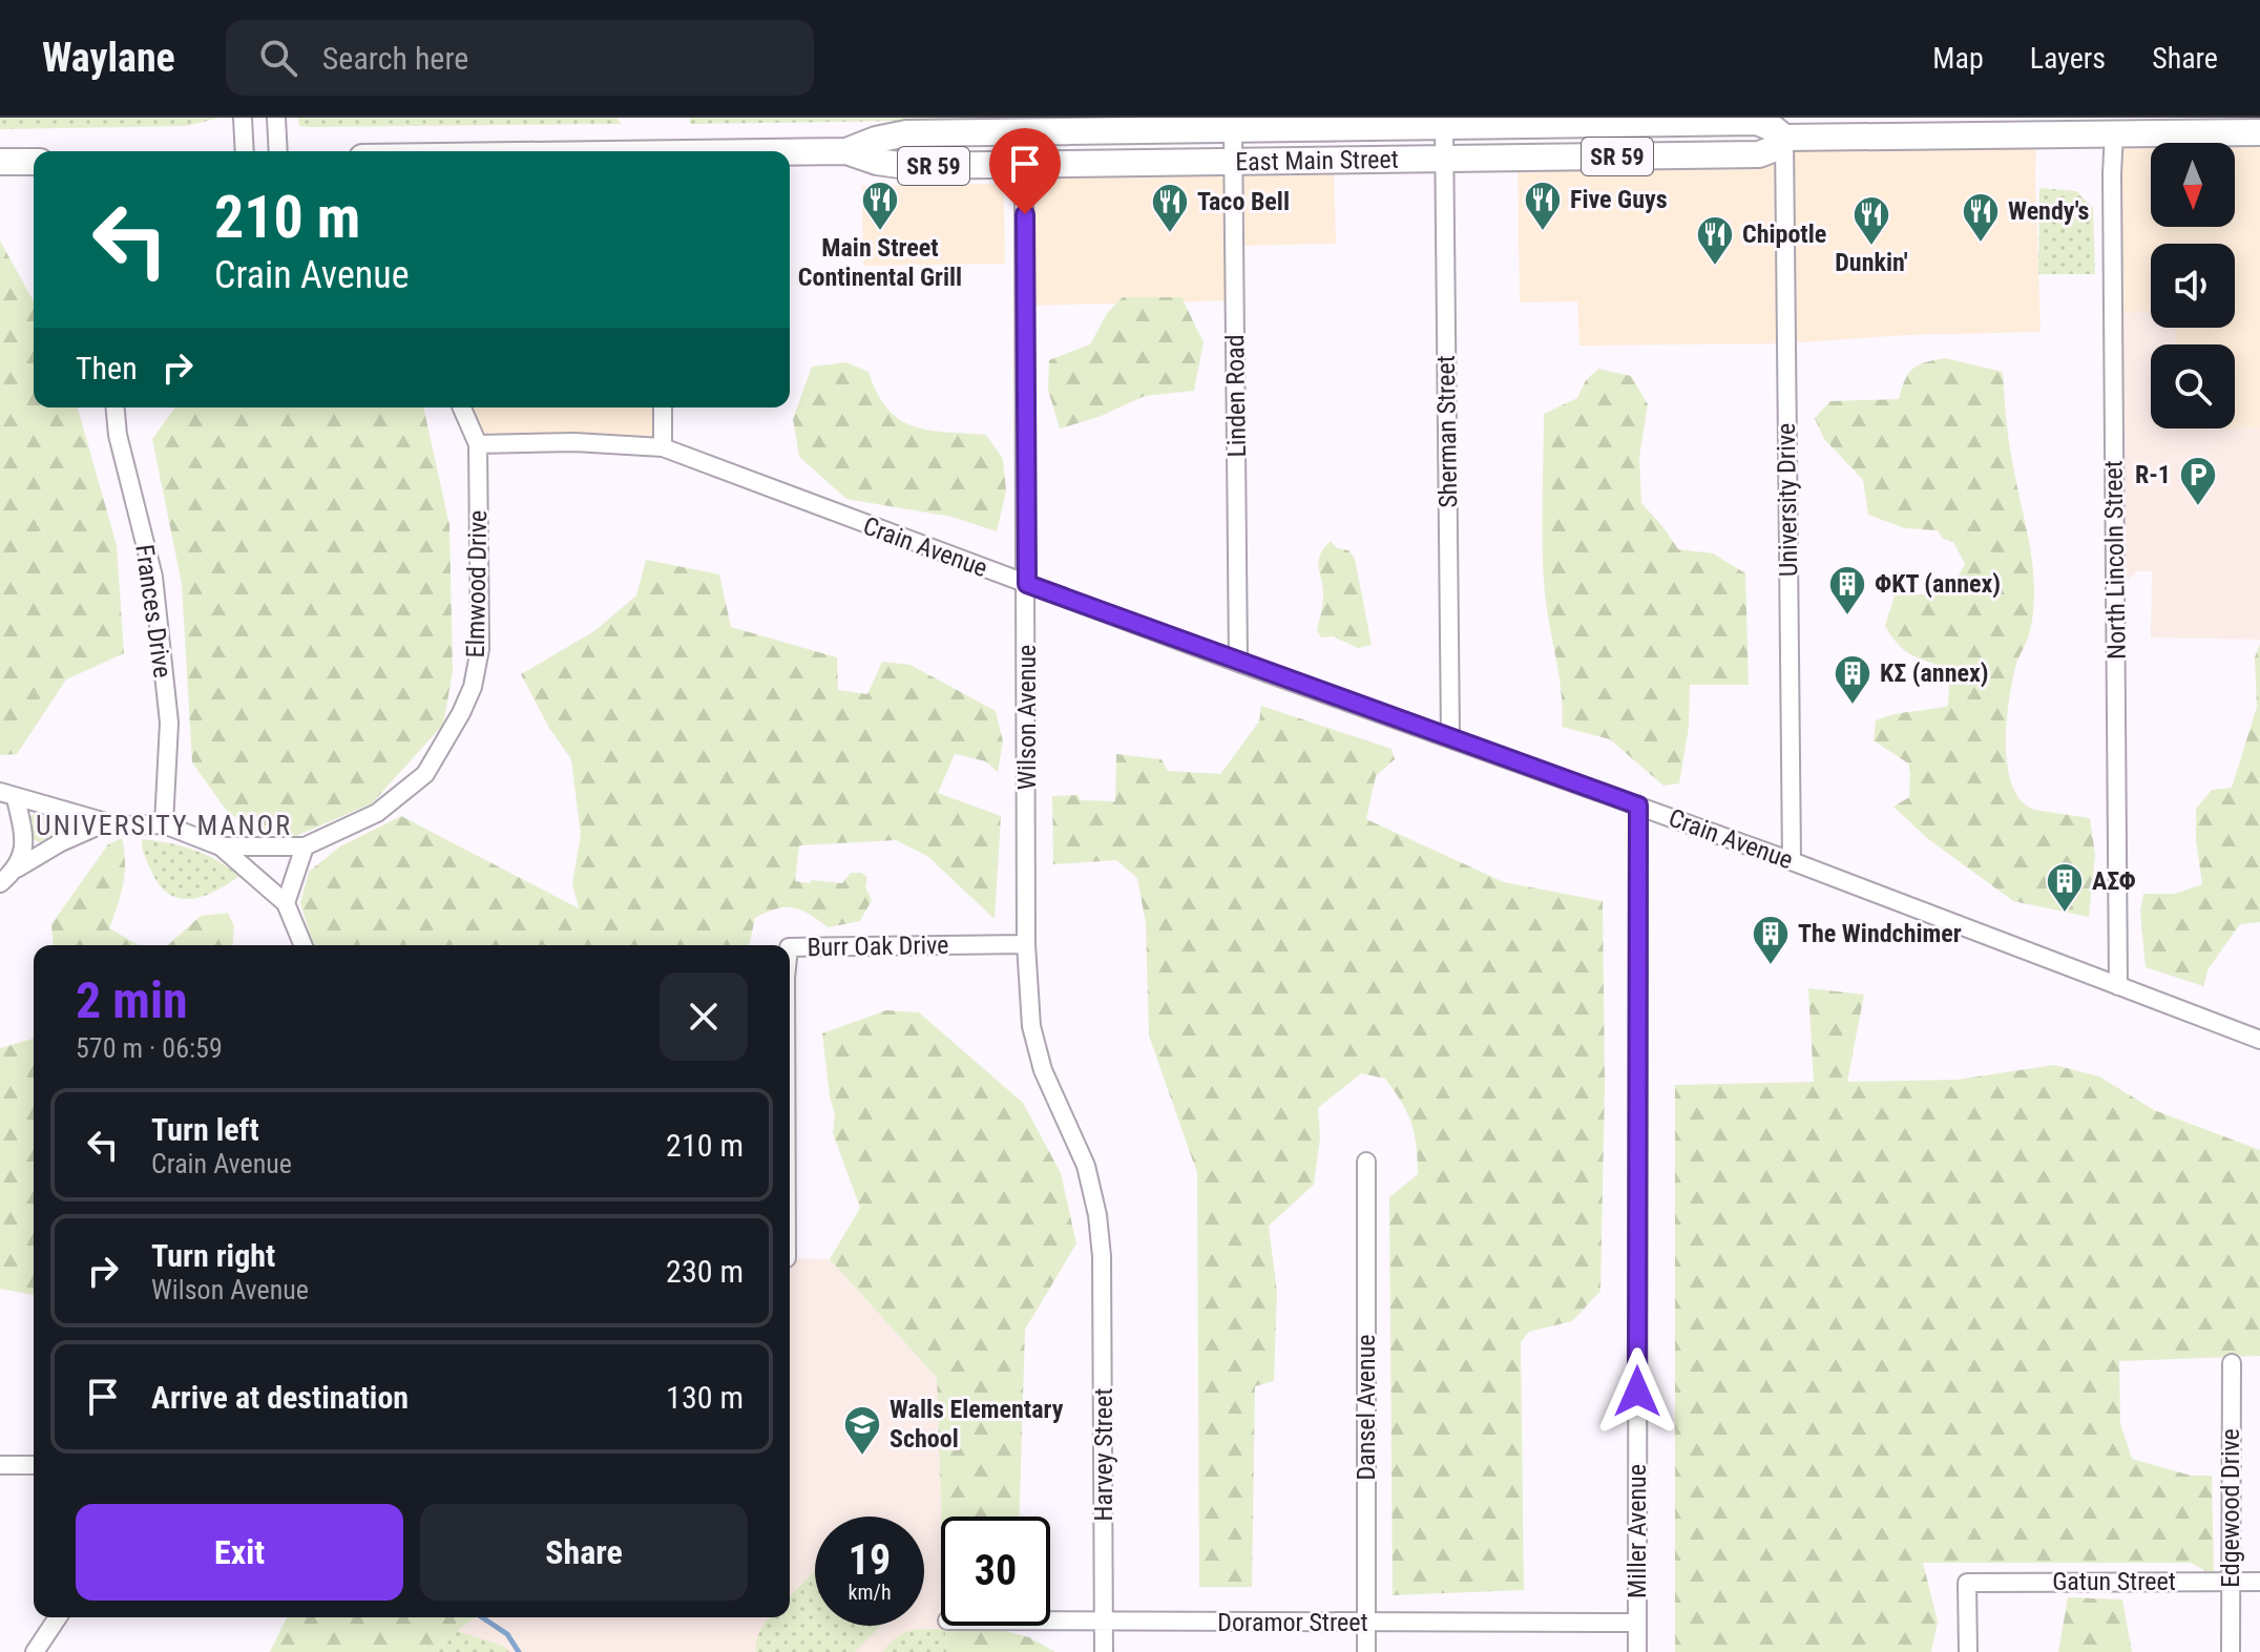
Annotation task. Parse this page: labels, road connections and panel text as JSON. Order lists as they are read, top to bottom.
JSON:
{
  "streets": {
    "main road": ["SR 59", "East Main Street"],
    "street": [
      "Linden Road",
      "Sherman Street",
      "University Drive",
      "Crain Avenue",
      "North Lincoln Street",
      "Elmwood Drive",
      "Frances Drive",
      "Wilson Avenue",
      "Burr Oak Drive",
      "Dansel Avenue",
      "Harvey Street",
      "Edgewood Drive",
      "Miller Avenue",
      "Gatun Street",
      "Doramor Street"
    ]
  },
  "crossings": [
    ["East Main Street", "Linden Road"],
    ["East Main Street", "Sherman Street"],
    ["East Main Street", "University Drive"],
    ["East Main Street", "North Lincoln Street"],
    ["East Main Street", "Wilson Avenue"],
    ["Linden Road", "Crain Avenue"],
    ["Sherman Street", "Crain Avenue"],
    ["University Drive", "Crain Avenue"],
    ["Crain Avenue", "North Lincoln Street"],
    ["Crain Avenue", "Elmwood Drive"],
    ["Crain Avenue", "Wilson Avenue"],
    ["Crain Avenue", "Miller Avenue"],
    ["Elmwood Drive", "Frances Drive"],
    ["Wilson Avenue", "Burr Oak Drive"],
    ["Wilson Avenue", "Harvey Street"],
    ["Dansel Avenue", "Doramor Street"],
    ["Harvey Street", "Doramor Street"],
    ["Edgewood Drive", "Gatun Street"],
    ["Miller Avenue", "Doramor Street"]
  ],
  "districts": ["UNIVERSITY MANOR"],
  "places": {
    "restaurant": [
      "Main Street Continental Grill",
      "Five Guys",
      "Taco Bell",
      "Wendy's",
      "Dunkin'",
      "Chipotle"
    ],
    "parking": ["R-1"],
    "building": [
      "ΦΚΤ (annex)",
      "ΚΣ (annex)",
      "ΑΣΦ",
      "The Windchimer"
    ],
    "school or university": ["Walls Elementary School"]
  },
  "north": "bottom",
  "page": {
    "header": "Waylane",
    "search": "Search here",
    "nav": ["Map", "Layers", "Share"],
    "turn": ["210 m", "Crain Avenue"],
    "then": "Then",
    "heading": ["2 min", "570 m · 06:59"],
    "list": [
      {
        "name": "Turn left",
        "note": "Crain Avenue",
        "value": "210 m"
      },
      {
        "name": "Turn right",
        "note": "Wilson Avenue",
        "value": "230 m"
      },
      {
        "name": "Arrive at destination",
        "value": "130 m"
      }
    ],
    "buttons": ["Exit", "Share"],
    "speed": "19 km/h",
    "limit": "30"
  }
}
